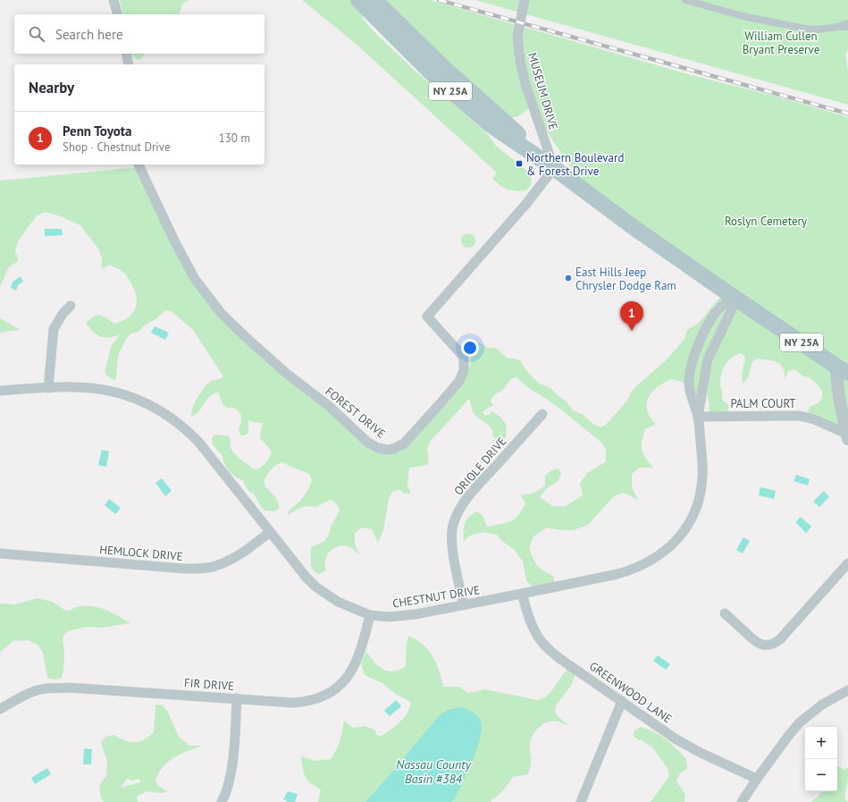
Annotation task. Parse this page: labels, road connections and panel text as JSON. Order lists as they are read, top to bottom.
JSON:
{
  "streets": {
    "main road": ["NY 25A"],
    "street": [
      "MUSEUM DRIVE",
      "PALM COURT",
      "FOREST DRIVE",
      "ORIOLE DRIVE",
      "HEMLOCK DRIVE",
      "CHESTNUT DRIVE",
      "FIR DRIVE",
      "GREENWOOD LANE"
    ]
  },
  "crossings": [
    ["NY 25A", "MUSEUM DRIVE"],
    ["NY 25A", "FOREST DRIVE"],
    ["NY 25A", "CHESTNUT DRIVE"],
    ["MUSEUM DRIVE", "FOREST DRIVE"],
    ["PALM COURT", "CHESTNUT DRIVE"],
    ["ORIOLE DRIVE", "CHESTNUT DRIVE"],
    ["HEMLOCK DRIVE", "CHESTNUT DRIVE"],
    ["CHESTNUT DRIVE", "FIR DRIVE"],
    ["CHESTNUT DRIVE", "GREENWOOD LANE"]
  ],
  "water": ["Nassau County Basin #384"],
  "parks": ["William Cullen Bryant Preserve", "Roslyn Cemetery"],
  "places": {
    "transit": ["Northern Boulevard & Forest Drive"],
    "other": ["East Hills Jeep Chrysler Dodge Ram"]
  },
  "page": {
    "search": "Search here",
    "heading": "Nearby",
    "list": [
      {
        "mark": "1",
        "name": "Penn Toyota",
        "note": "Shop · Chestnut Drive",
        "value": "130 m"
      }
    ],
    "pins": "1",
    "map_buttons": ["+", "−"]
  }
}
